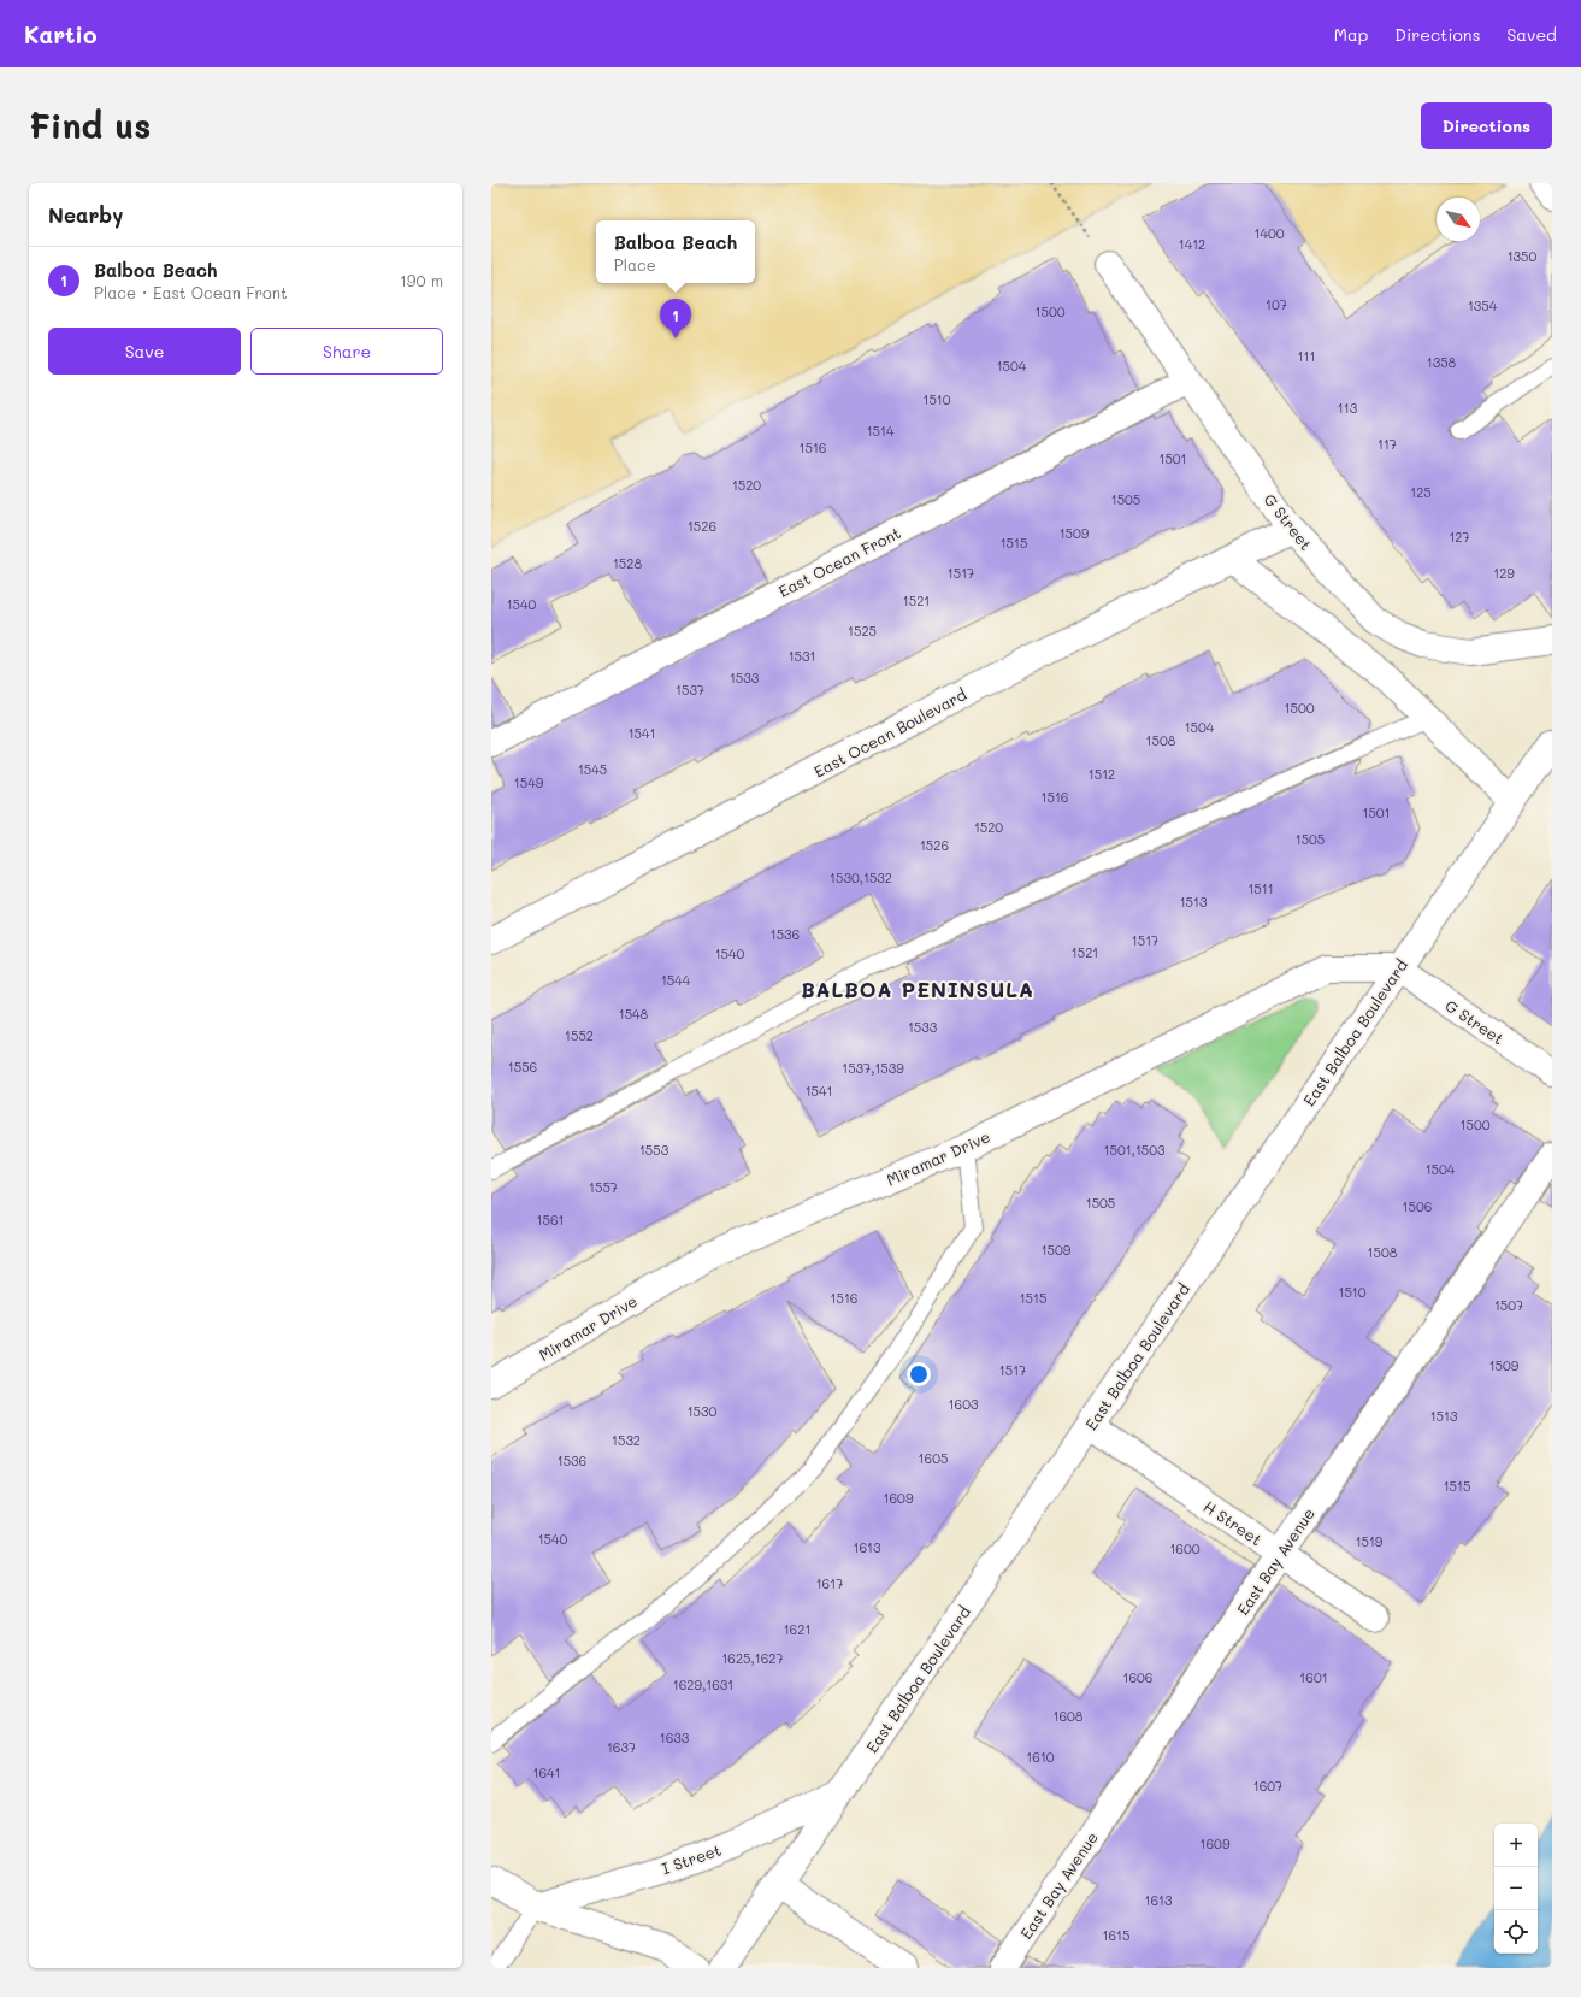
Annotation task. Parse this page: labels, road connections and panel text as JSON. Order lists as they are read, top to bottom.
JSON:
{
  "streets": {
    "street": [
      "G Street",
      "East Ocean Front",
      "East Ocean Boulevard",
      "East Balboa Boulevard",
      "Miramar Drive",
      "H Street",
      "East Bay Avenue",
      "I Street"
    ]
  },
  "crossings": [
    ["G Street", "East Ocean Front"],
    ["G Street", "East Ocean Boulevard"],
    ["G Street", "East Balboa Boulevard"],
    ["G Street", "Miramar Drive"],
    ["East Balboa Boulevard", "Miramar Drive"],
    ["East Balboa Boulevard", "H Street"],
    ["East Balboa Boulevard", "I Street"],
    ["H Street", "East Bay Avenue"]
  ],
  "districts": ["BALBOA PENINSULA"],
  "house_numbers": [
    "1400",
    "1412",
    "1350",
    "107",
    "1354",
    "1500",
    "111",
    "1358",
    "1504",
    "1510",
    "113",
    "1514",
    "117",
    "1516",
    "1501",
    "1520",
    "125",
    "1505",
    "1526",
    "1509",
    "127",
    "1515",
    "1528",
    "1517",
    "129",
    "1521",
    "1540",
    "1525",
    "1531",
    "1533",
    "1537",
    "1500",
    "1504",
    "1541",
    "1508",
    "1545",
    "1512",
    "1549",
    "1516",
    "1501",
    "1520",
    "1505",
    "1526",
    "1530,1532",
    "1511",
    "1513",
    "1536",
    "1517",
    "1521",
    "1540",
    "1544",
    "1548",
    "1533",
    "1552",
    "1556",
    "1537,1539",
    "1541",
    "1500",
    "1553",
    "1501,1503",
    "1504",
    "1557",
    "1505",
    "1506",
    "1561",
    "1509",
    "1508",
    "1510",
    "1516",
    "1515",
    "1507",
    "1509",
    "1517",
    "1603",
    "1530",
    "1513",
    "1532",
    "1605",
    "1536",
    "1515",
    "1609",
    "1540",
    "1519",
    "1613",
    "1600",
    "1617",
    "1621",
    "1625,1627",
    "1606",
    "1601",
    "1629,1631",
    "1608",
    "1633",
    "1637",
    "1610",
    "1641",
    "1607",
    "1609",
    "1613",
    "1615"
  ],
  "north": "bottom right",
  "page": {
    "header": "Kartio",
    "nav": ["Map", "Directions", "Saved"],
    "buttons": [
      "Directions",
      ["Save", "Share"]
    ],
    "title": "Find us",
    "heading": "Nearby",
    "popup": ["Balboa Beach", "Place"],
    "list": [
      {
        "mark": "1",
        "name": "Balboa Beach",
        "note": "Place · East Ocean Front",
        "value": "190 m"
      }
    ],
    "pins": "1",
    "map_buttons": ["+", "−"]
  }
}
